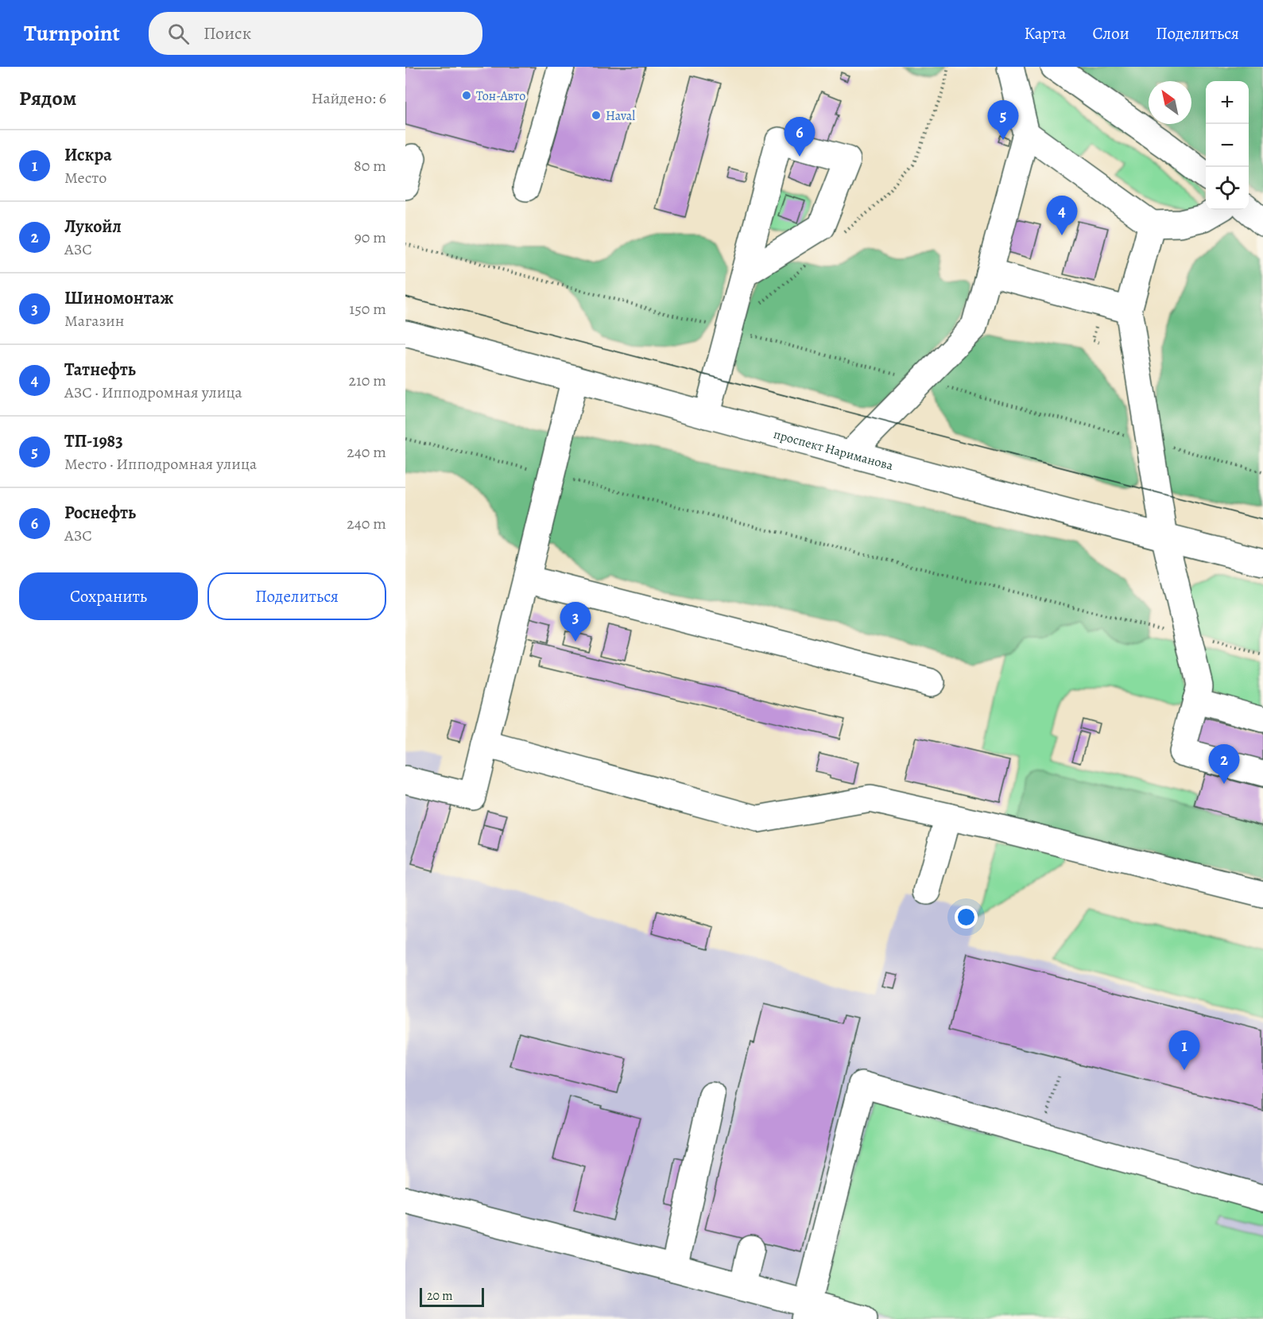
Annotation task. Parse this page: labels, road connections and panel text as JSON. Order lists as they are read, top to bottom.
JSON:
{
  "streets": {
    "main road": ["проспект Нариманова"]
  },
  "places": ["Тон-Авто", "Haval"],
  "scale_bar": "20 m",
  "north": "top left",
  "page": {
    "header": "Turnpoint",
    "search": "Поиск",
    "nav": ["Карта", "Слои", "Поделиться"],
    "heading": ["Рядом", "Найдено: 6"],
    "map_buttons": ["+", "−"],
    "pins": [
      "5",
      "6",
      "4",
      "3",
      "2",
      "1"
    ],
    "list": [
      {
        "mark": "1",
        "name": "Искра",
        "note": "Место",
        "value": "80 m"
      },
      {
        "mark": "2",
        "name": "Лукойл",
        "note": "АЗС",
        "value": "90 m"
      },
      {
        "mark": "3",
        "name": "Шиномонтаж",
        "note": "Магазин",
        "value": "150 m"
      },
      {
        "mark": "4",
        "name": "Татнефть",
        "note": "АЗС · Ипподромная улица",
        "value": "210 m"
      },
      {
        "mark": "5",
        "name": "ТП-1983",
        "note": "Место · Ипподромная улица",
        "value": "240 m"
      },
      {
        "mark": "6",
        "name": "Роснефть",
        "note": "АЗС",
        "value": "240 m"
      }
    ],
    "buttons": ["Сохранить", "Поделиться"],
    "scale": "20 m"
  }
}
